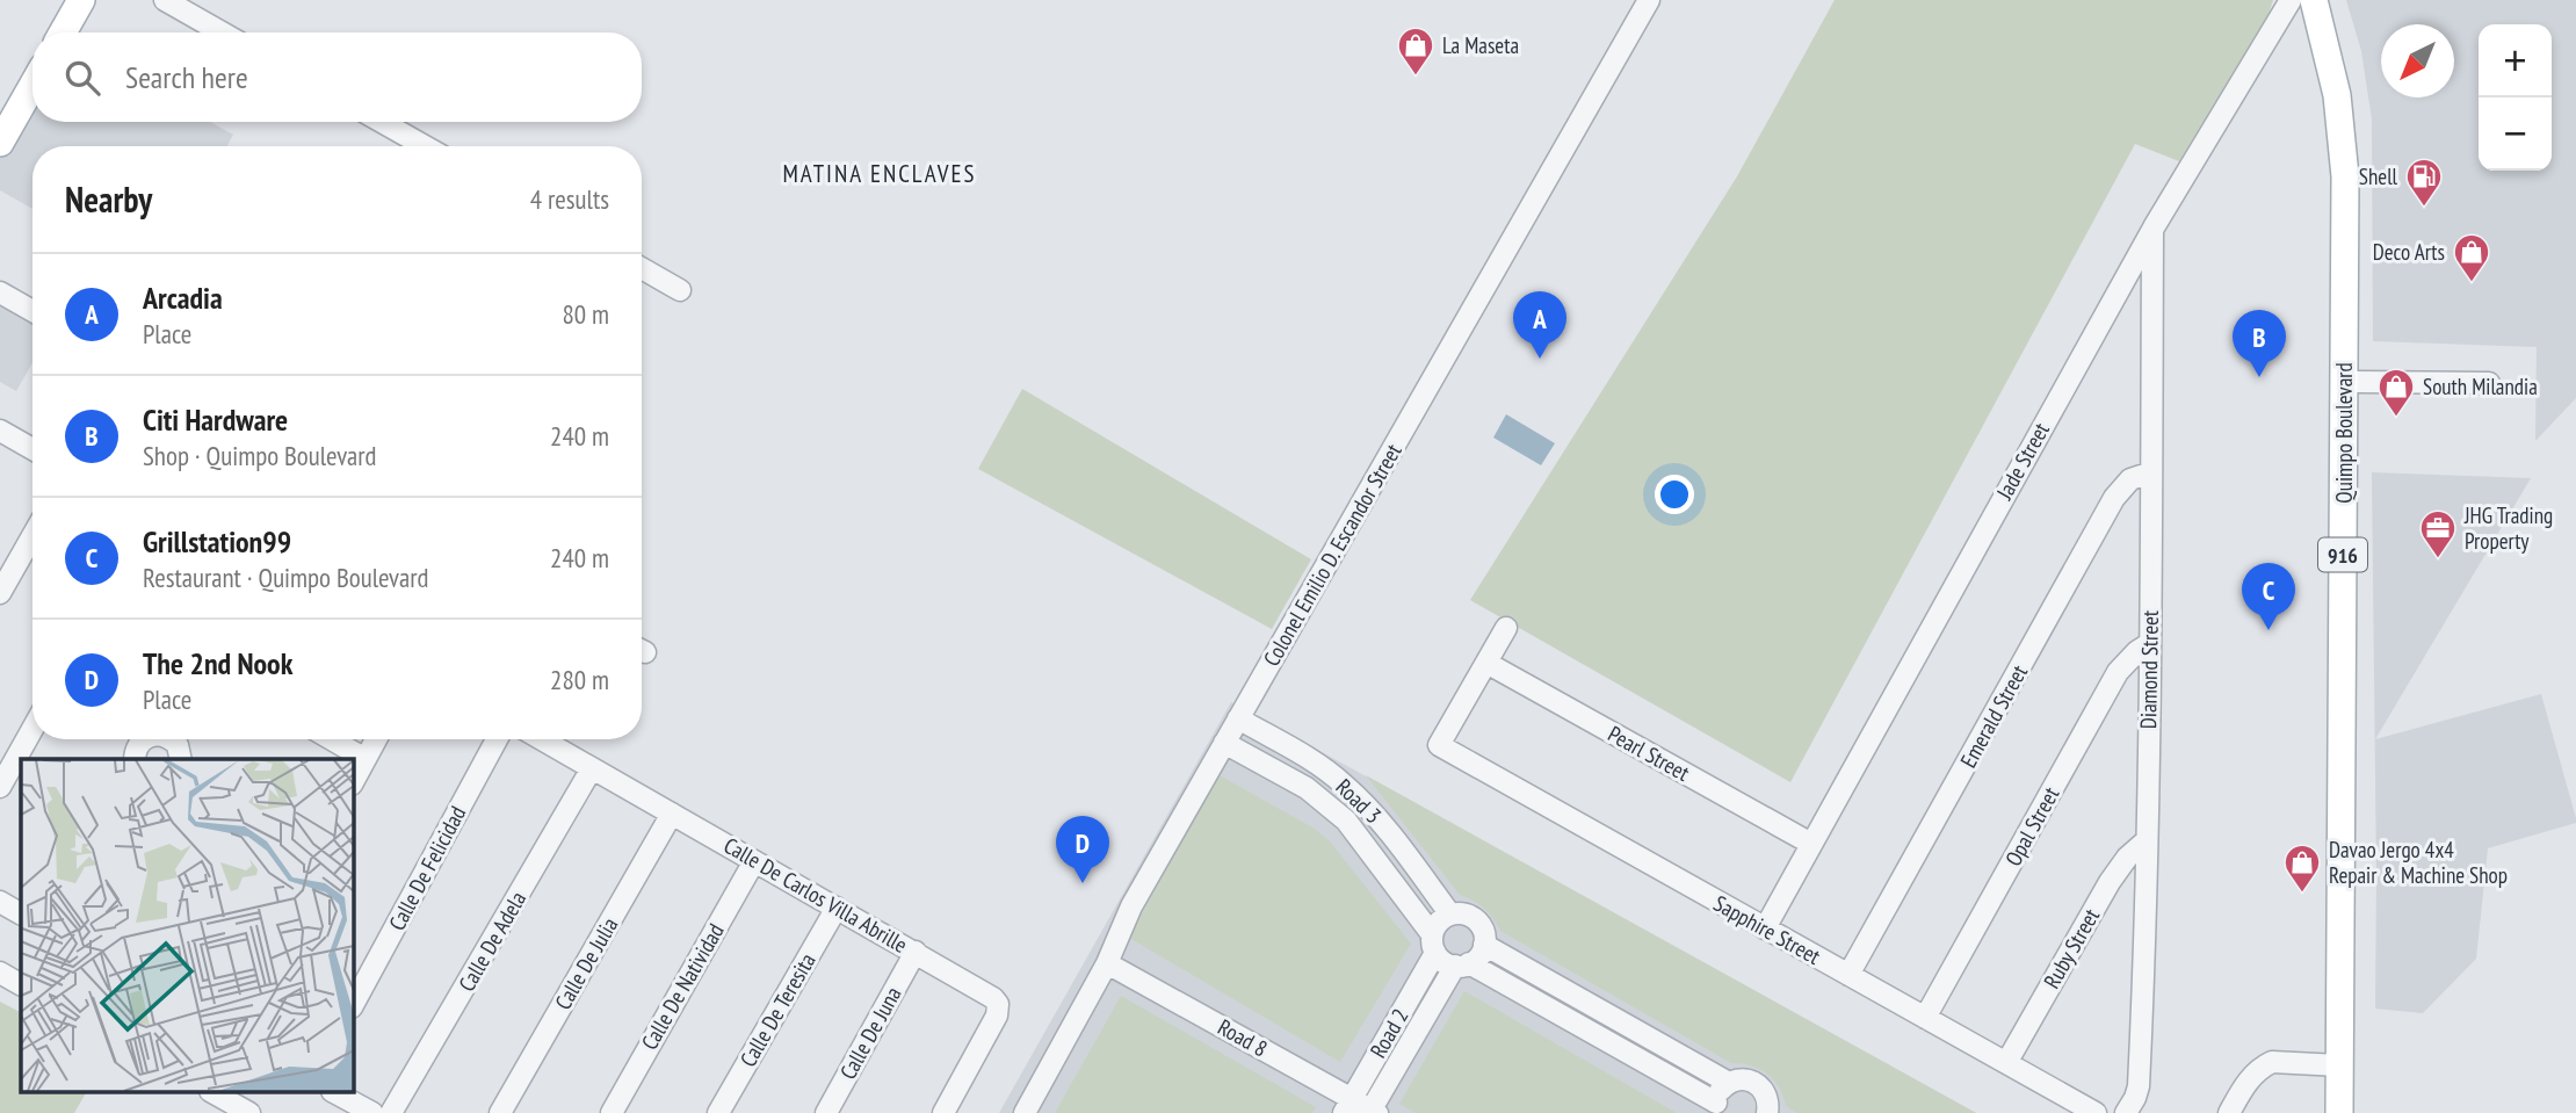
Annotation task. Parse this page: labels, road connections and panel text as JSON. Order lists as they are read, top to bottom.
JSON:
{
  "streets": {
    "main road": ["Quimpo Boulevard", "916"],
    "street": [
      "Jade Street",
      "Colonel Emilio D. Escandor Street",
      "Diamond Street",
      "Emerald Street",
      "Pearl Street",
      "Road 3",
      "Opal Street",
      "Calle De Felicidad",
      "Calle De Carlos Villa Abrille",
      "Sapphire Street",
      "Calle De Adela",
      "Ruby Street",
      "Calle De Julia",
      "Calle De Natividad",
      "Calle De Teresita",
      "Calle De Juna",
      "Road 2",
      "Road 8"
    ]
  },
  "crossings": [
    ["Jade Street", "Diamond Street"],
    ["Jade Street", "Pearl Street"],
    ["Jade Street", "Sapphire Street"],
    ["Colonel Emilio D. Escandor Street", "Road 3"],
    ["Colonel Emilio D. Escandor Street", "Road 8"],
    ["Diamond Street", "Emerald Street"],
    ["Diamond Street", "Opal Street"],
    ["Diamond Street", "Ruby Street"],
    ["Emerald Street", "Sapphire Street"],
    ["Pearl Street", "Sapphire Street"],
    ["Road 3", "Road 2"],
    ["Opal Street", "Sapphire Street"],
    ["Calle De Carlos Villa Abrille", "Calle De Adela"],
    ["Calle De Carlos Villa Abrille", "Calle De Julia"],
    ["Calle De Carlos Villa Abrille", "Calle De Natividad"],
    ["Calle De Carlos Villa Abrille", "Calle De Teresita"],
    ["Calle De Carlos Villa Abrille", "Calle De Juna"],
    ["Sapphire Street", "Ruby Street"],
    ["Road 2", "Road 8"]
  ],
  "districts": ["MATINA ENCLAVES"],
  "places": {
    "shop": [
      "La Maseta",
      "Deco Arts",
      "South Milandia",
      "Davao Jergo 4x4 Repair & Machine Shop"
    ],
    "fuel station": ["Shell"],
    "office": ["JHG Trading Property"]
  },
  "north": "bottom left",
  "page": {
    "map_buttons": ["+", "−"],
    "search": "Search here",
    "heading": ["Nearby", "4 results"],
    "list": [
      {
        "mark": "A",
        "name": "Arcadia",
        "note": "Place",
        "value": "80 m"
      },
      {
        "mark": "B",
        "name": "Citi Hardware",
        "note": "Shop · Quimpo Boulevard",
        "value": "240 m"
      },
      {
        "mark": "C",
        "name": "Grillstation99",
        "note": "Restaurant · Quimpo Boulevard",
        "value": "240 m"
      },
      {
        "mark": "D",
        "name": "The 2nd Nook",
        "note": "Place",
        "value": "280 m"
      }
    ],
    "pins": [
      "A",
      "B",
      "C",
      "D"
    ]
  }
}
